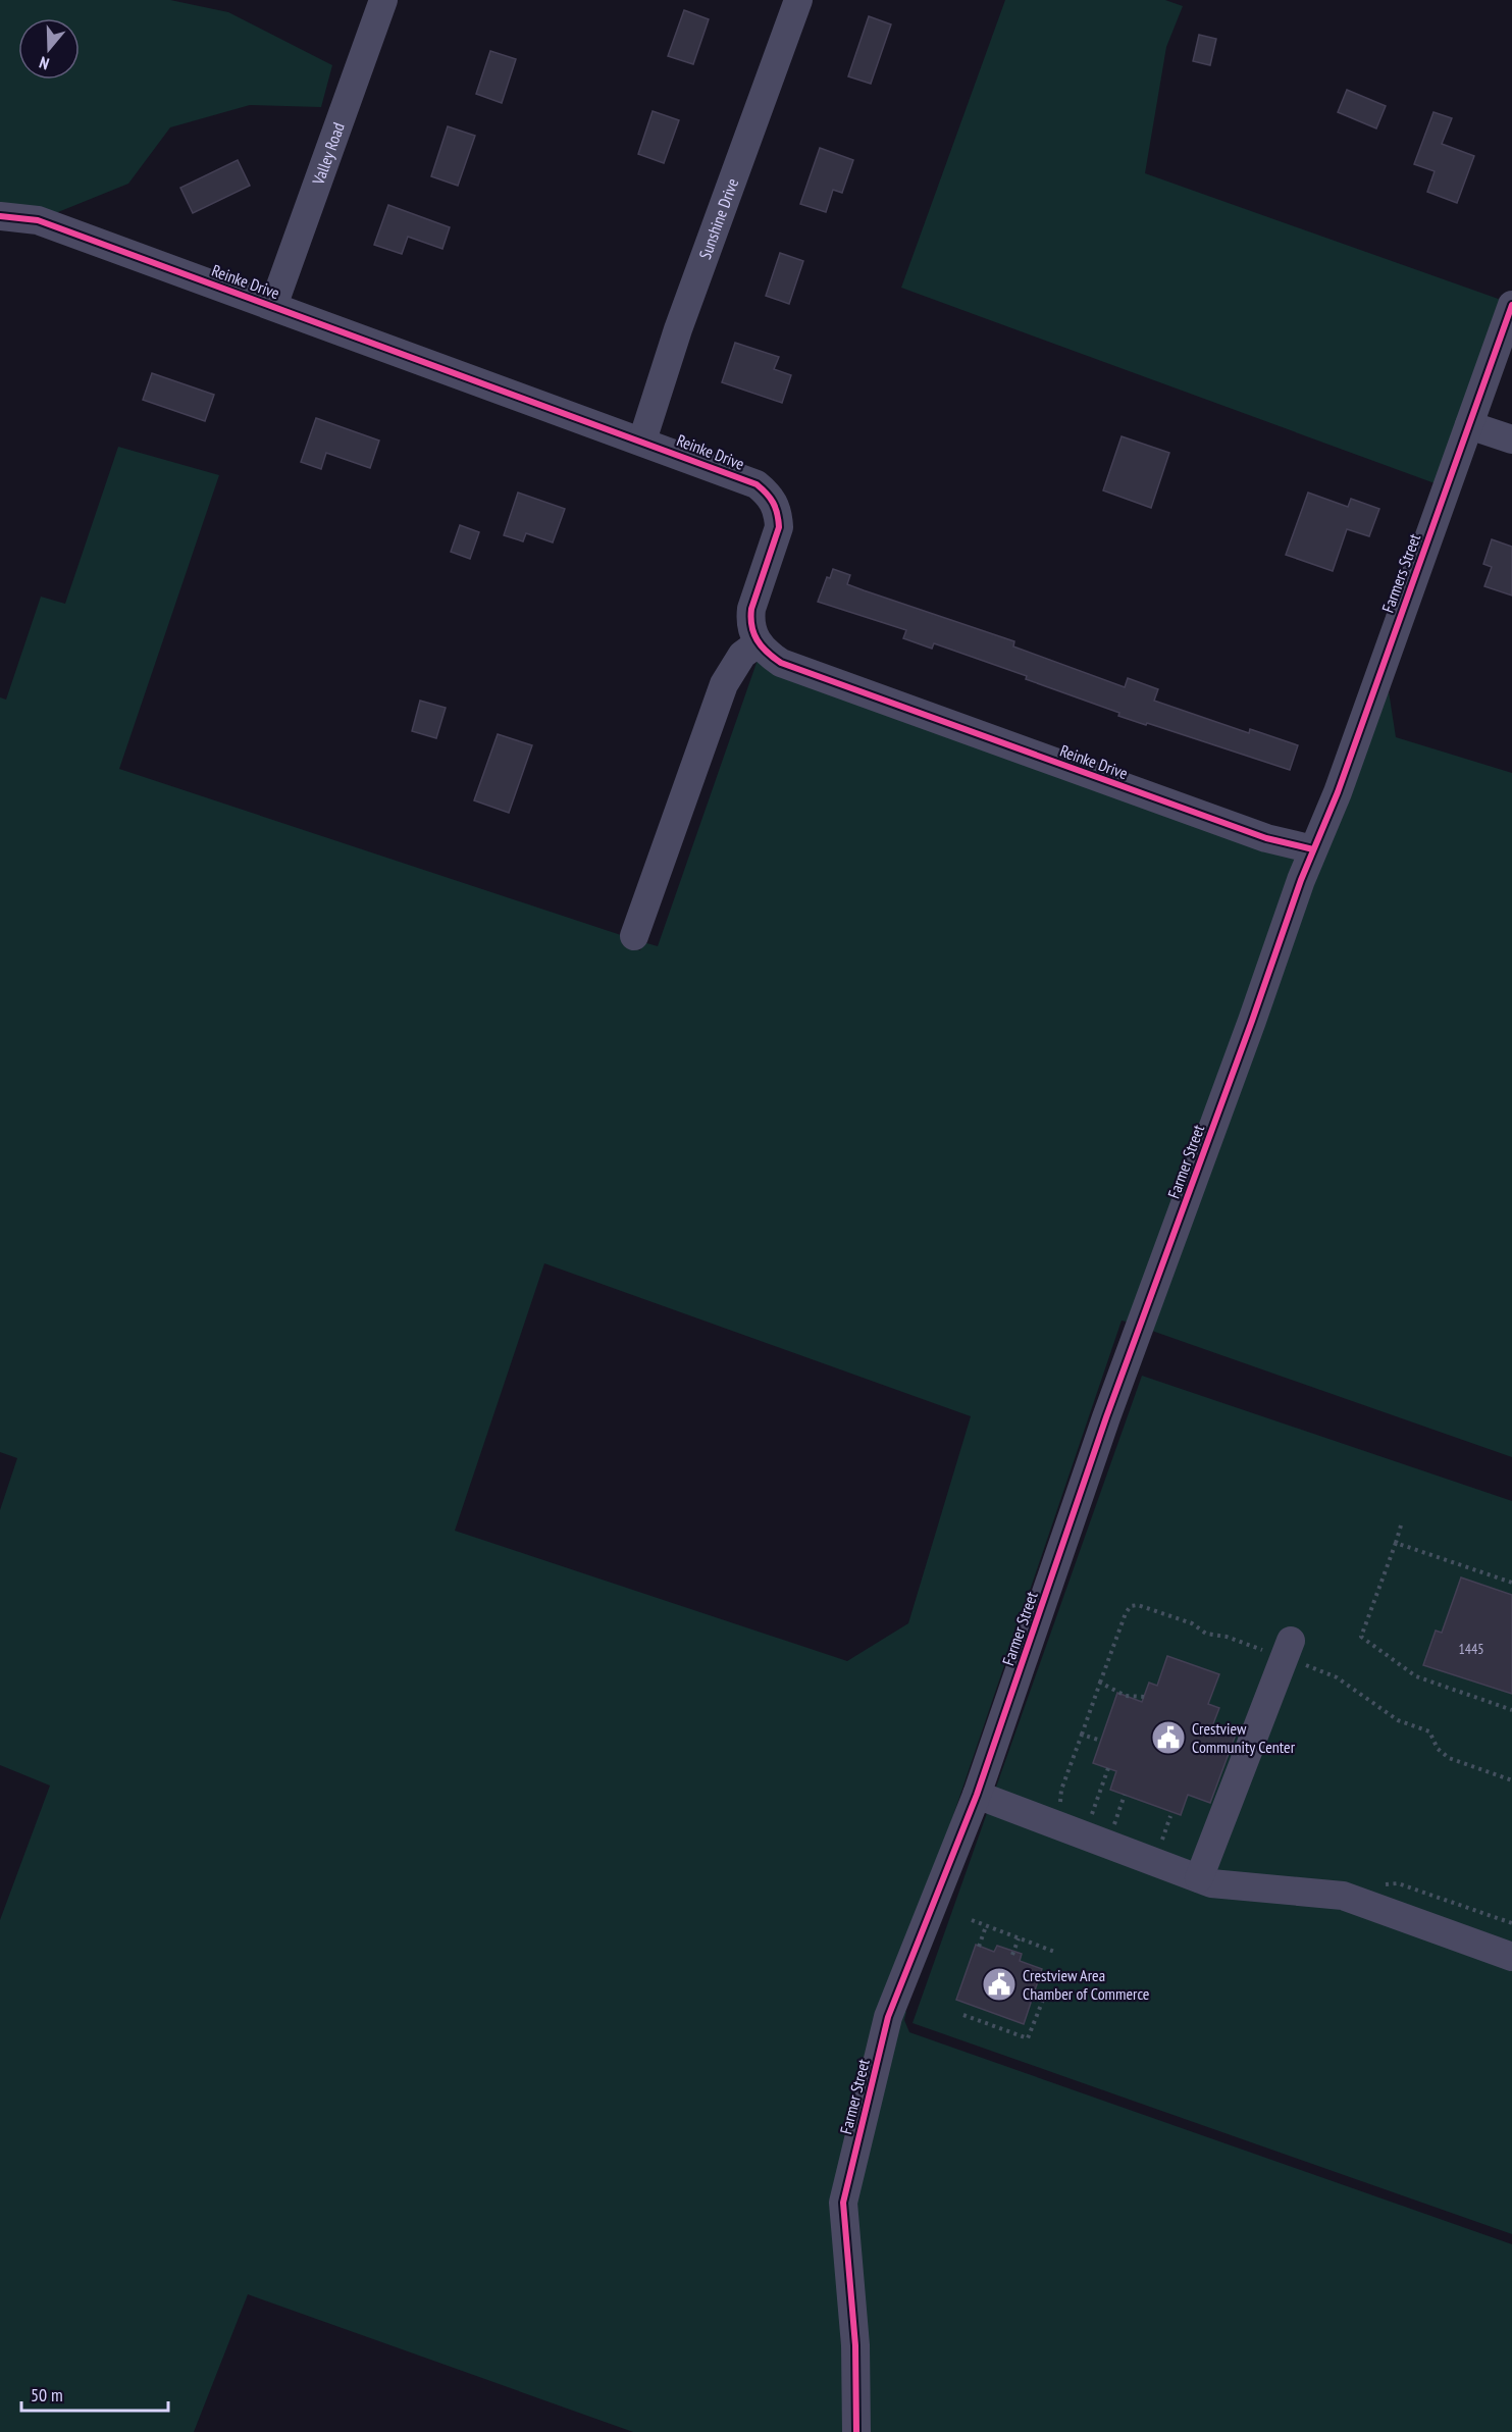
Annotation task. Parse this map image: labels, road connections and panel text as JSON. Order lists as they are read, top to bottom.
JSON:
{
  "streets": {
    "street": [
      "Valley Road",
      "Sunshine Drive",
      "Reinke Drive",
      "Farmers Street",
      "Farmer Street"
    ]
  },
  "crossings": [
    ["Valley Road", "Reinke Drive"],
    ["Sunshine Drive", "Reinke Drive"],
    ["Reinke Drive", "Farmers Street"],
    ["Reinke Drive", "Farmer Street"],
    ["Farmers Street", "Farmer Street"]
  ],
  "places": {
    "public building": ["Crestview Community Center", "Crestview Area Chamber of Commerce"]
  },
  "house_numbers": ["1445"],
  "scale_bar": "50 m",
  "north": "bottom"
}
